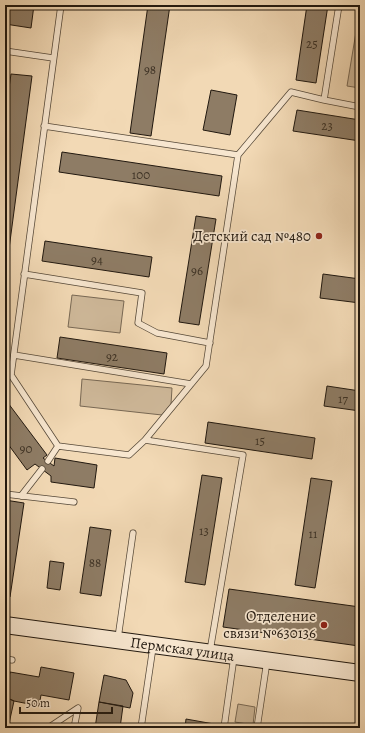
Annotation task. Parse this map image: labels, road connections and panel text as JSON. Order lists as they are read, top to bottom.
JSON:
{
  "streets": {
    "street": ["Пермская улица"]
  },
  "places": ["Детский сад №480", "Отделение связи №630136"],
  "house_numbers": [
    "25",
    "98",
    "23",
    "100",
    "94",
    "96",
    "92",
    "17",
    "15",
    "90",
    "13",
    "11",
    "88"
  ],
  "scale_bar": "50 m"
}
